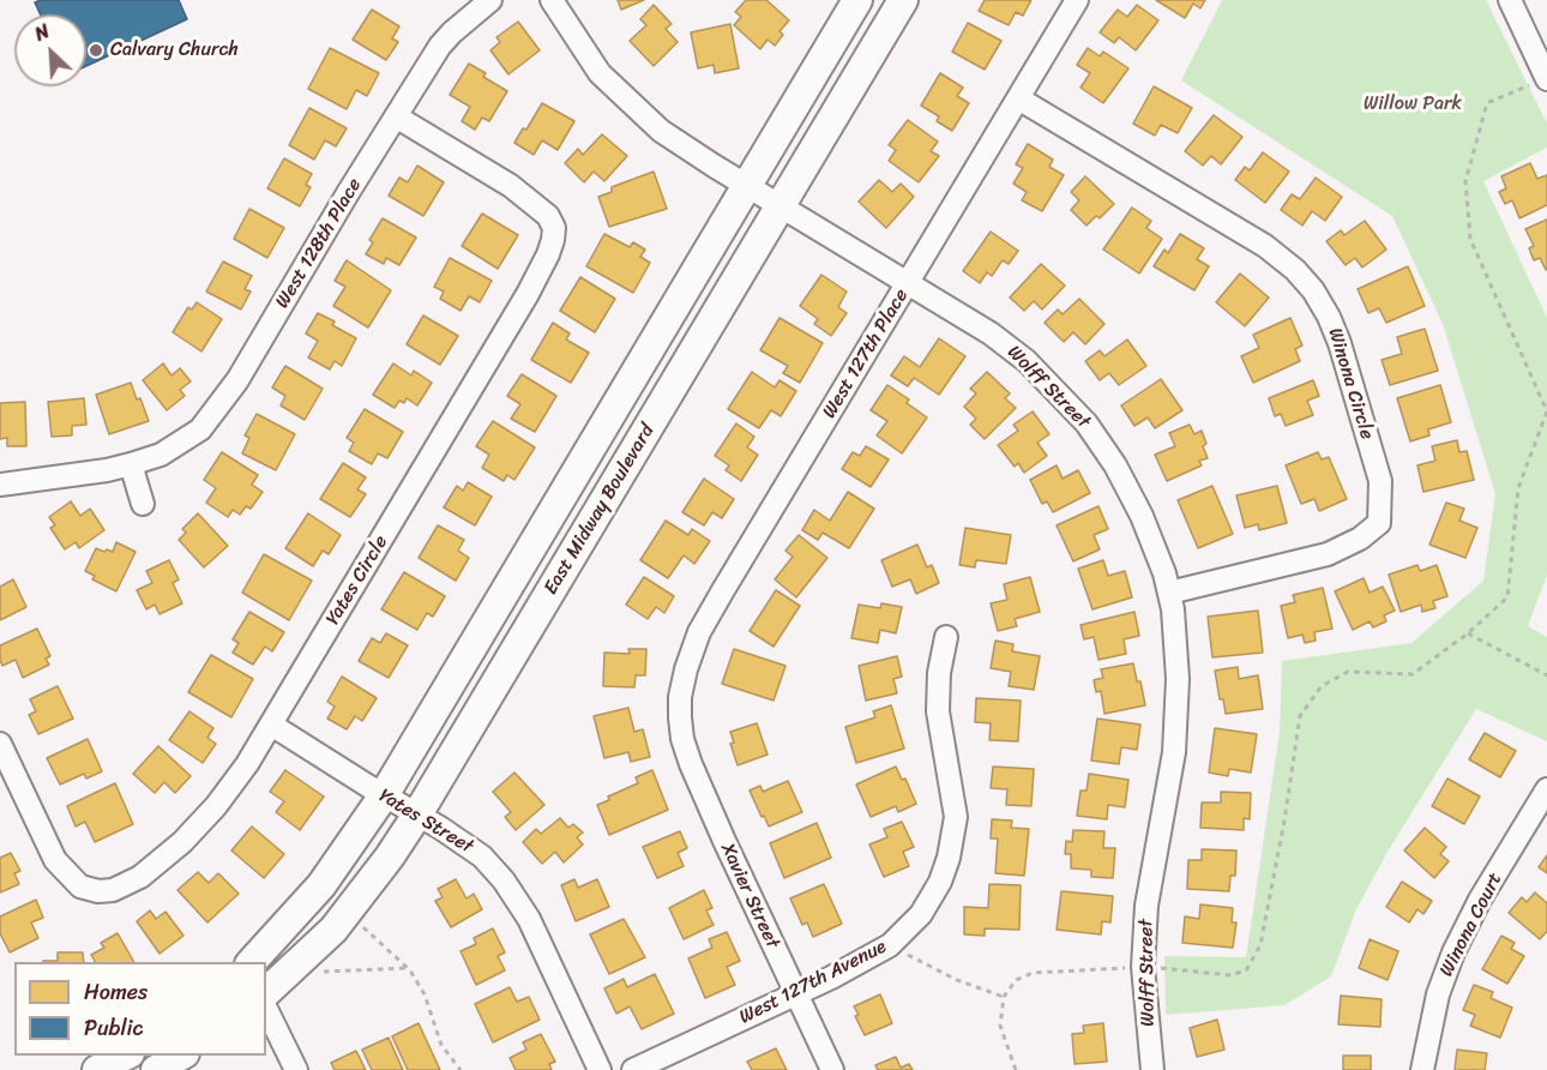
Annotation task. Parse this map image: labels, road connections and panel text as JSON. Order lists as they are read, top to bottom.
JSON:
{
  "streets": {
    "main road": ["East Midway Boulevard"],
    "street": [
      "West 128th Place",
      "West 127th Place",
      "Winona Circle",
      "Wolff Street",
      "Yates Circle",
      "Yates Street",
      "Xavier Street",
      "Winona Court",
      "West 127th Avenue"
    ]
  },
  "crossings": [
    ["West 128th Place", "Yates Circle"],
    ["West 127th Place", "Winona Circle"],
    ["West 127th Place", "Wolff Street"],
    ["West 127th Place", "Xavier Street"],
    ["Winona Circle", "Wolff Street"],
    ["Wolff Street", "East Midway Boulevard"],
    ["East Midway Boulevard", "Yates Street"],
    ["Yates Circle", "Yates Street"],
    ["Xavier Street", "West 127th Avenue"]
  ],
  "parks": ["Willow Park"],
  "places": ["Calvary Church"],
  "legend": ["Homes", "Public"],
  "north": "top left"
}
